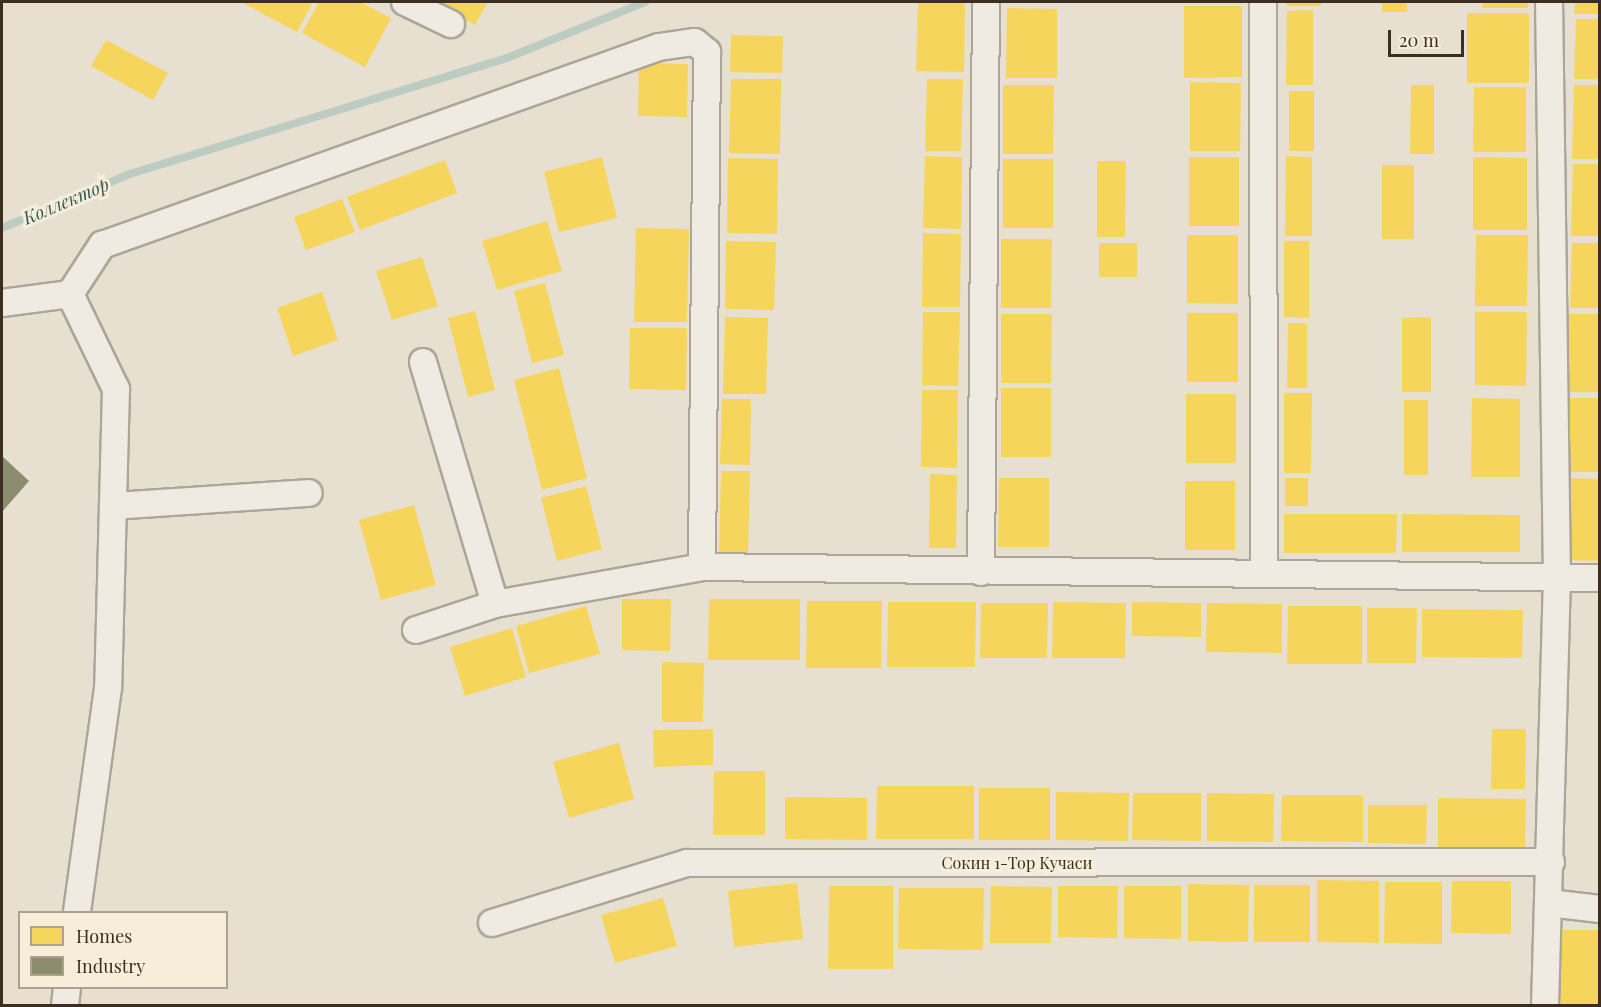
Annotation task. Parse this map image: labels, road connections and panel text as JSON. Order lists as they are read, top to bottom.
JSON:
{
  "streets": {
    "street": ["Сокин 1-Тор Kучаси"]
  },
  "water": ["Коллектор"],
  "legend": ["Homes", "Industry"],
  "scale_bar": "20 m"
}
